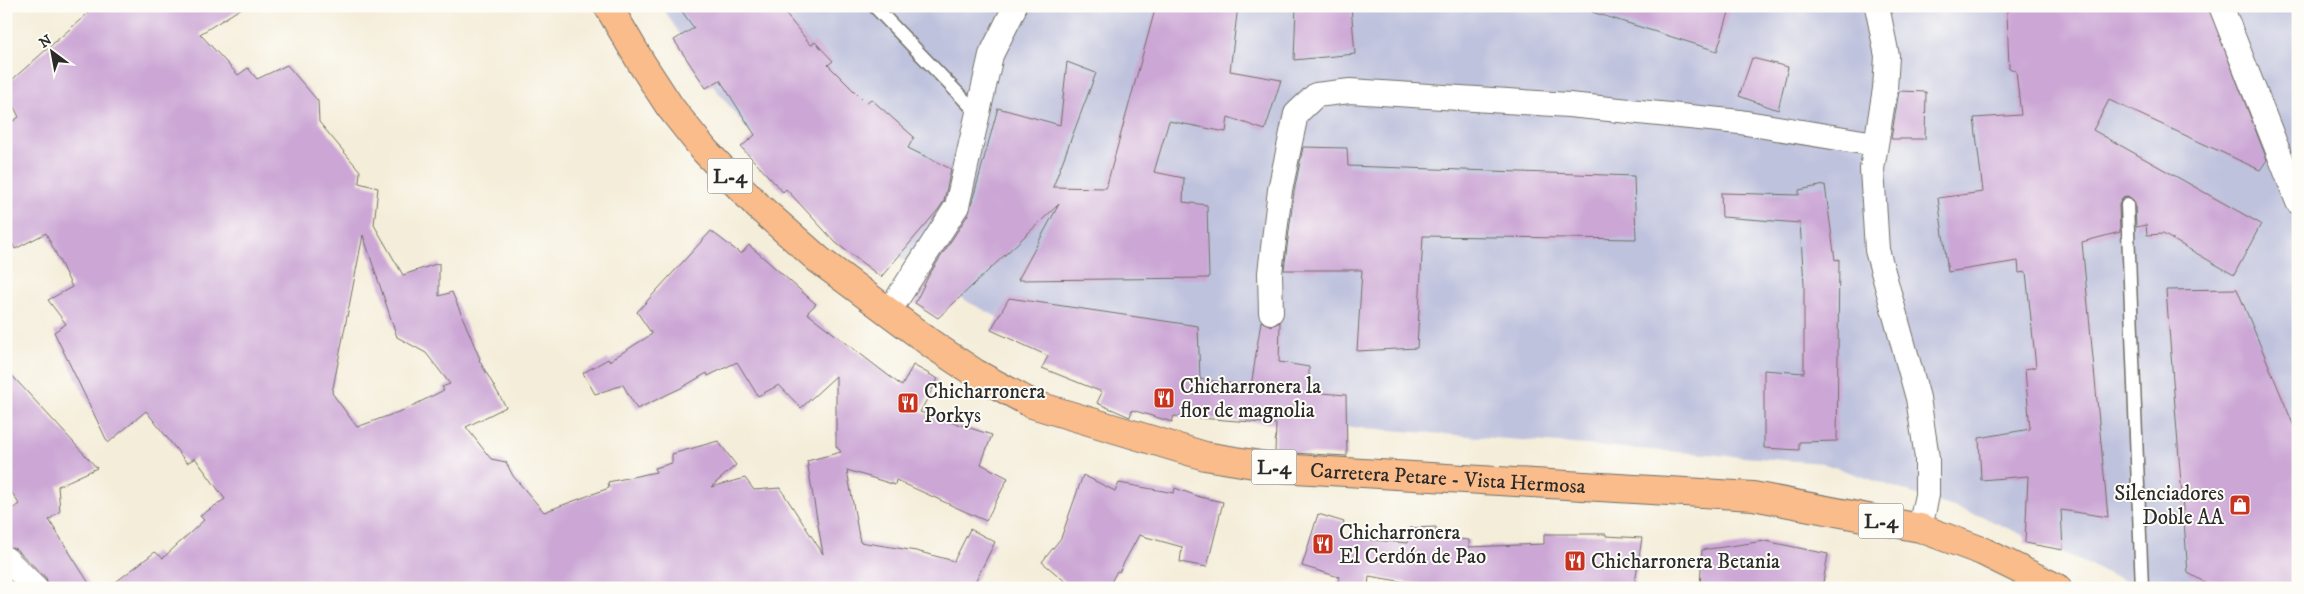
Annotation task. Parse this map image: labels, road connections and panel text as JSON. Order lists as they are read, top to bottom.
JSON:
{
  "streets": {
    "main road": ["L-4", "Carretera Petare - Vista Hermosa"]
  },
  "places": {
    "restaurant": [
      "Chicharronera la flor de magnolia",
      "Chicharronera Porkys",
      "Chicharronera El Cerdón de Pao",
      "Chicharronera Betania"
    ],
    "shop": ["Silenciadores Doble AA"]
  },
  "north": "top left"
}
